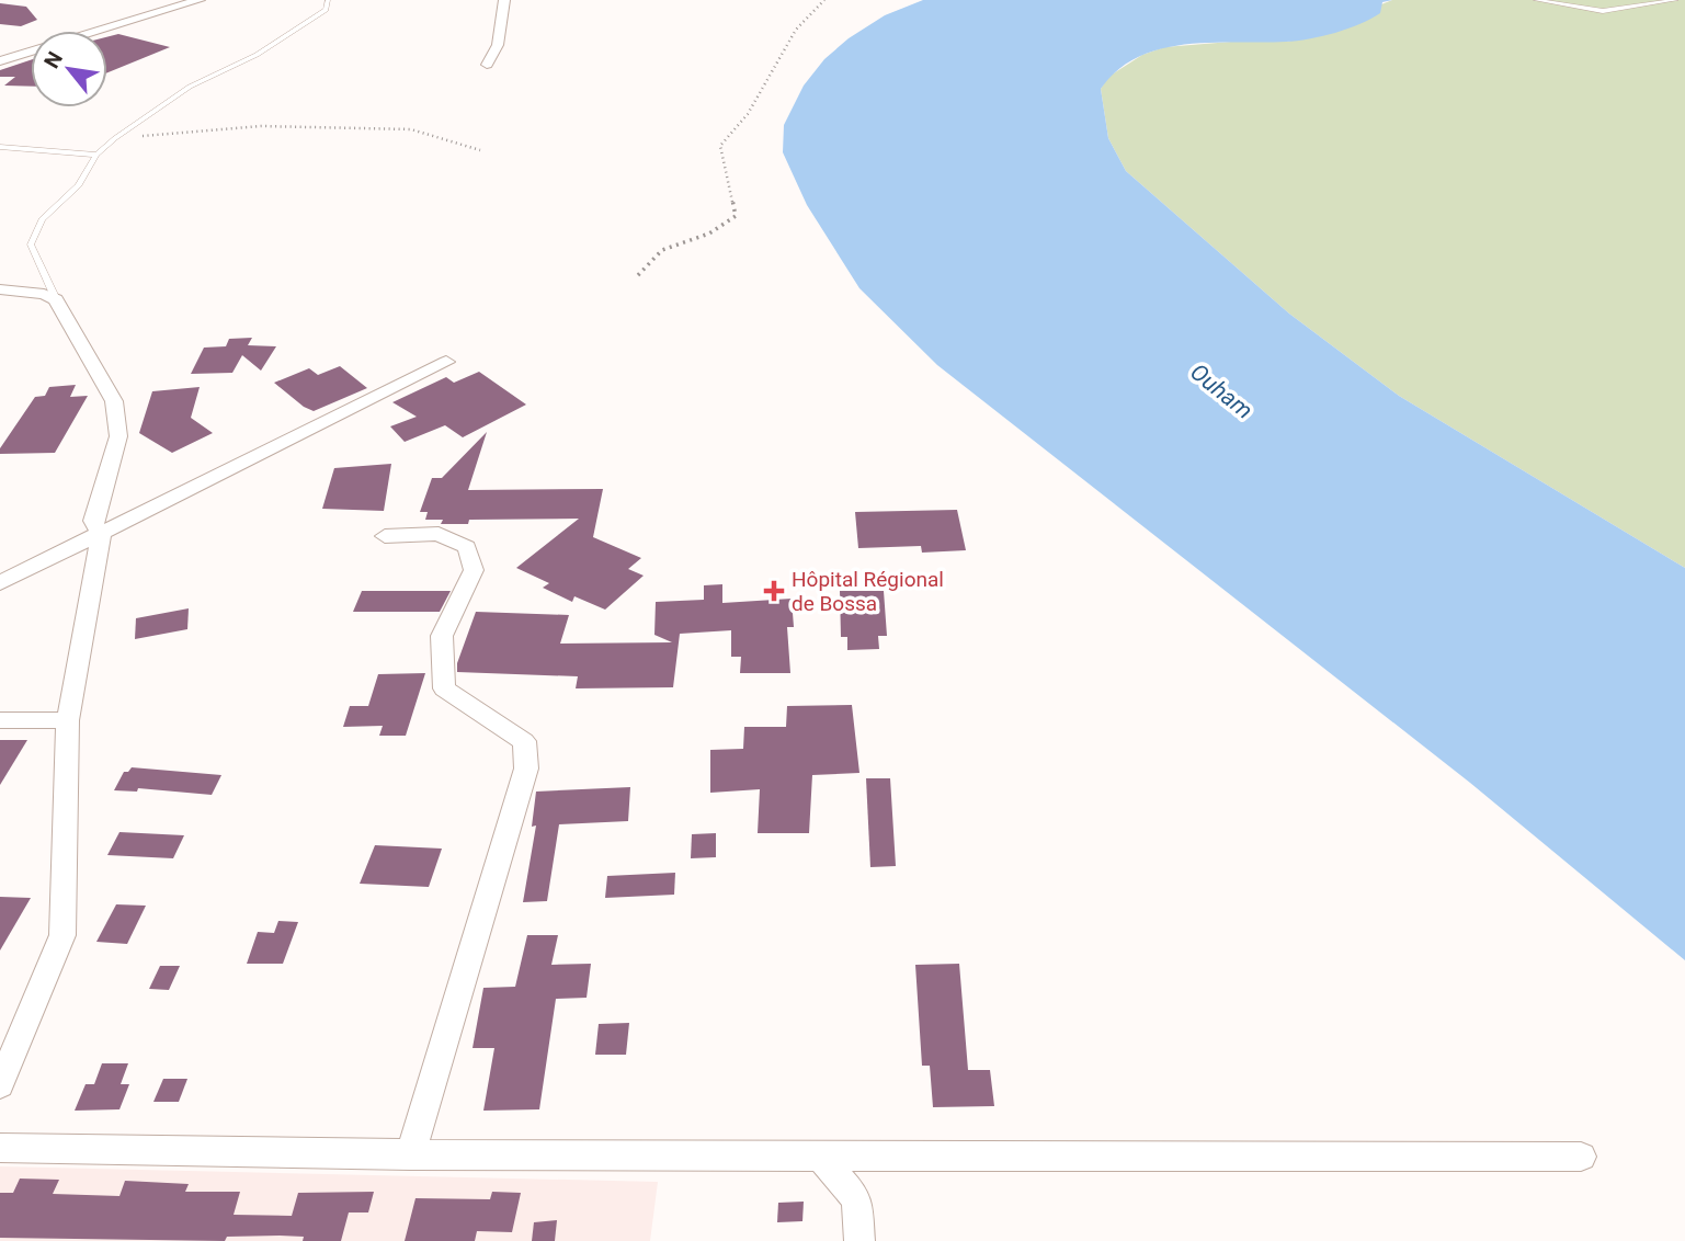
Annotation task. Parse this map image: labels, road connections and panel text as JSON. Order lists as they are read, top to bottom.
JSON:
{
  "water": ["Ouham"],
  "places": {
    "health": ["Hôpital Régional de Bossa"]
  },
  "north": "top left"
}
